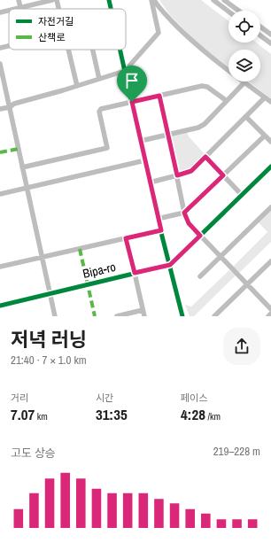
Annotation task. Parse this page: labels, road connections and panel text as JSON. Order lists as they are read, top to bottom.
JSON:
{
  "streets": {
    "street": ["Bipa-ro"]
  },
  "legend": ["자전거길", "산책로"],
  "page": {
    "heading": ["저녁 러닝", "21:40 · 7 × 1.0 km"],
    "stats": [
      ["거리", "7.07 km"],
      ["시간", "31:35"],
      ["페이스", "4:28 /km"]
    ],
    "chart": ["고도 상승", "219–228 m"]
  }
}
